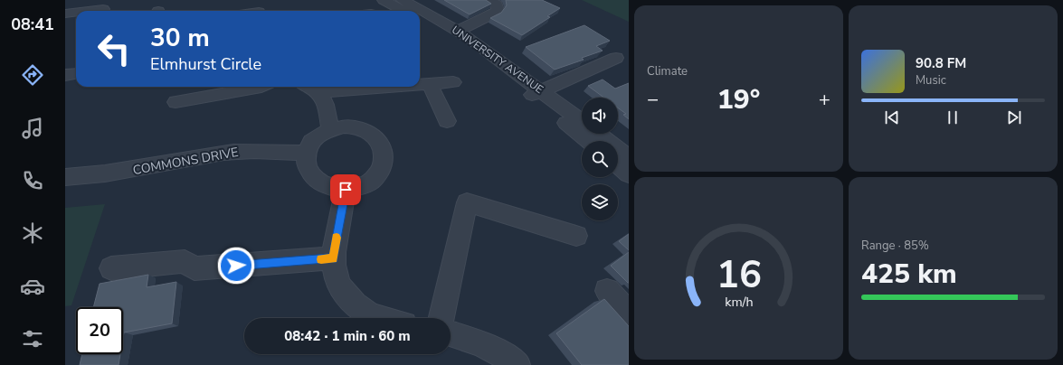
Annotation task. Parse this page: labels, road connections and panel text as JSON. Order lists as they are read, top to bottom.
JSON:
{
  "streets": {
    "street": ["UNIVERSITY AVENUE", "COMMONS DRIVE"]
  },
  "page": {
    "tabs": "08:41",
    "tile": [
      "Climate",
      ["Range · 85%", "425 km"]
    ],
    "turn": ["30 m", "Elmhurst Circle"],
    "song": ["90.8 FM", "Music"],
    "heat": ["−", "19°", "+"],
    "limit": "20",
    "trip": "08:42 · 1 min · 60 m",
    "gauge": ["16", "km/h"]
  }
}
